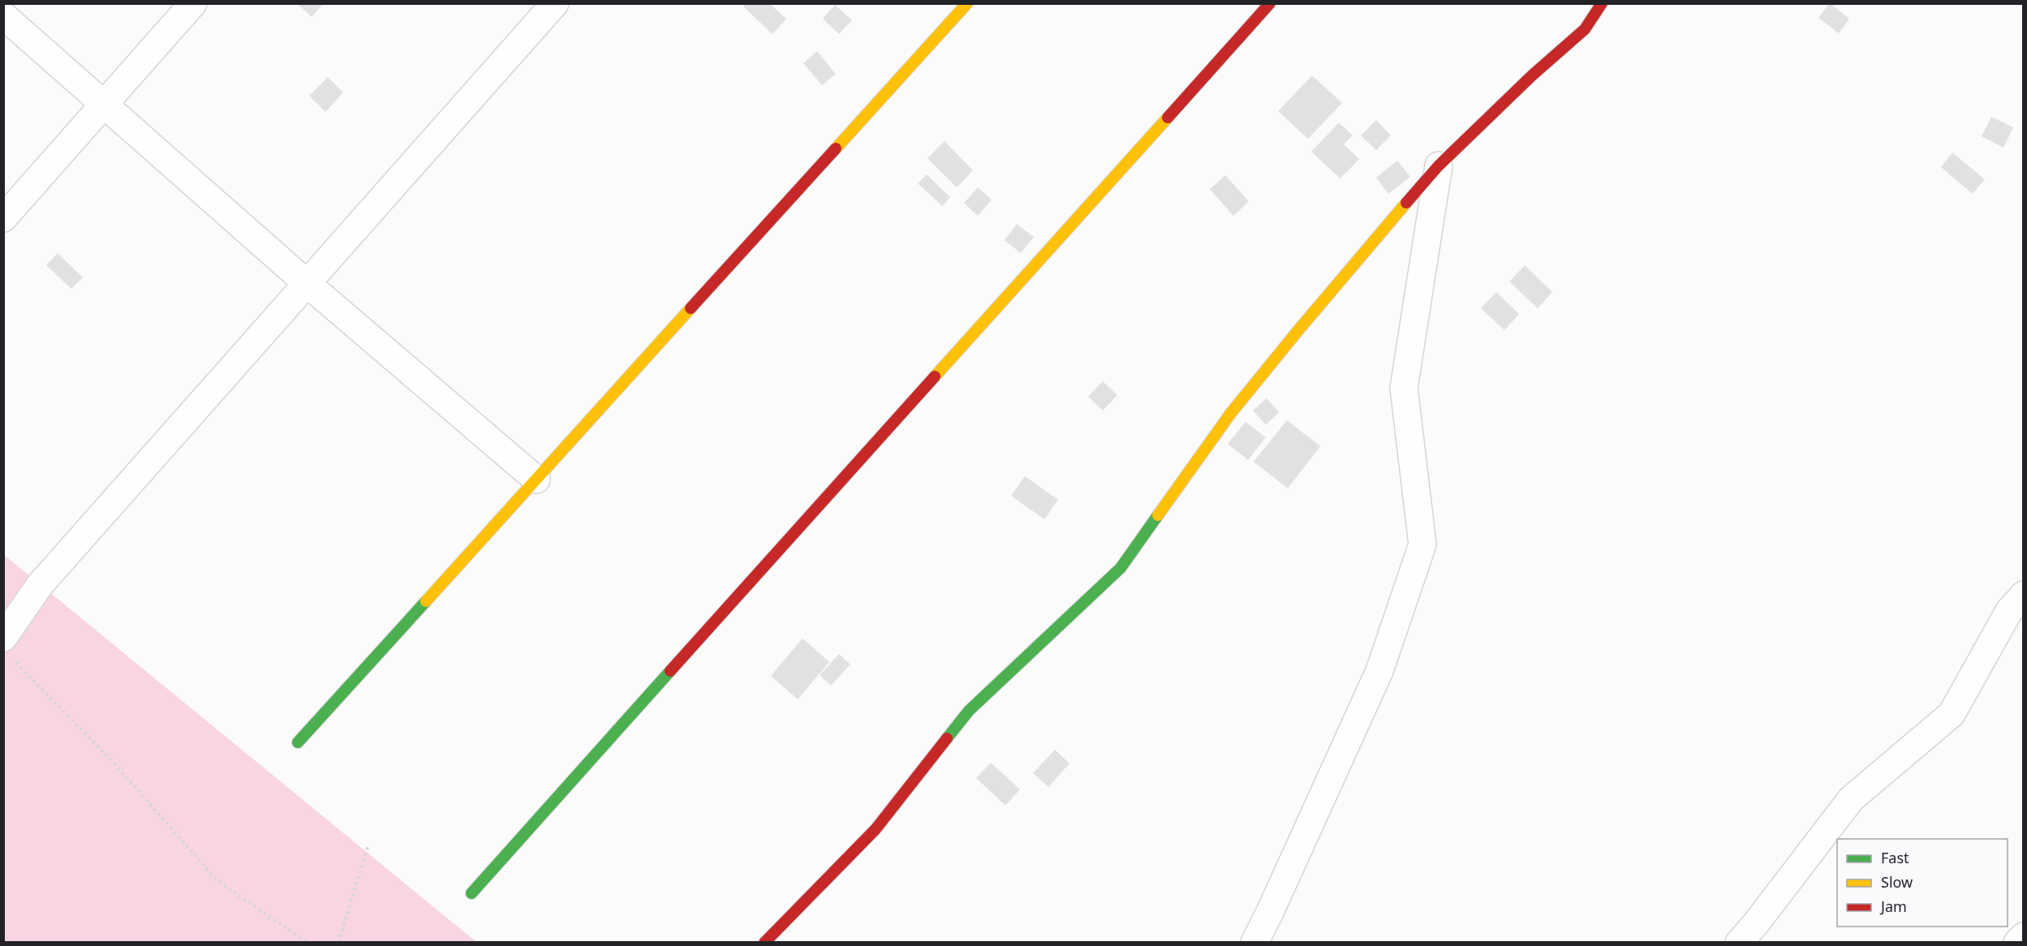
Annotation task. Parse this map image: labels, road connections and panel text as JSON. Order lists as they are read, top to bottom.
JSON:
{
  "legend": ["Fast", "Slow", "Jam"]
}
